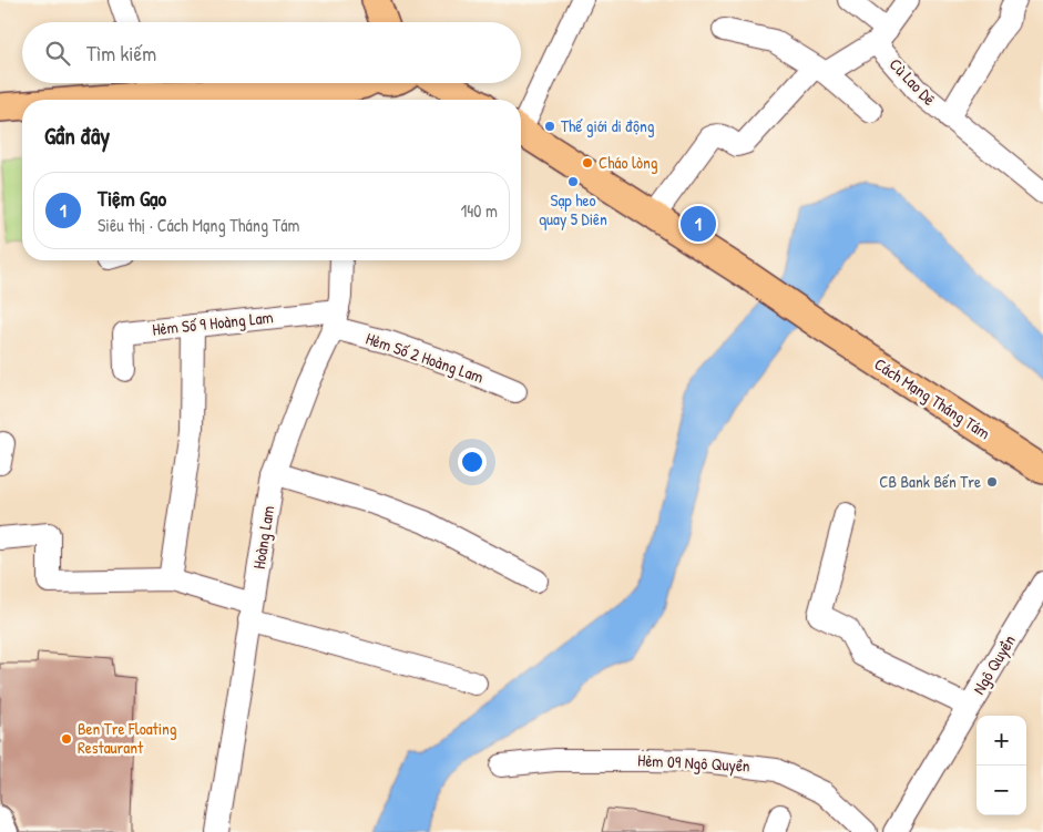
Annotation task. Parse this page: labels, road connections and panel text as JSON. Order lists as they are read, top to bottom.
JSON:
{
  "streets": {
    "main road": ["Cách Mạng Tháng Tám"],
    "street": [
      "Cù Lao Dê",
      "Hẻm Số 9 Hoàng Lam",
      "Hẻm Số 2 Hoàng Lam",
      "Hoàng Lam",
      "Ngô Quyền",
      "Hẻm 09 Ngô Quyền"
    ]
  },
  "crossings": [
    ["Cù Lao Dê", "Cách Mạng Tháng Tám"],
    ["Hẻm Số 9 Hoàng Lam", "Hẻm Số 2 Hoàng Lam"],
    ["Hẻm Số 9 Hoàng Lam", "Hoàng Lam"],
    ["Hẻm Số 2 Hoàng Lam", "Hoàng Lam"]
  ],
  "places": [
    "Thế giới di động",
    "Cháo lòng",
    "Sạp heo quay 5 Diên",
    "CB Bank Bến Tre",
    "Ben Tre Floating Restaurant"
  ],
  "page": {
    "search": "Tìm kiếm",
    "heading": "Gần đây",
    "list": [
      {
        "mark": "1",
        "name": "Tiệm Gạo",
        "note": "Siêu thị · Cách Mạng Tháng Tám",
        "value": "140 m"
      }
    ],
    "pins": "1",
    "map_buttons": ["+", "−"]
  }
}
